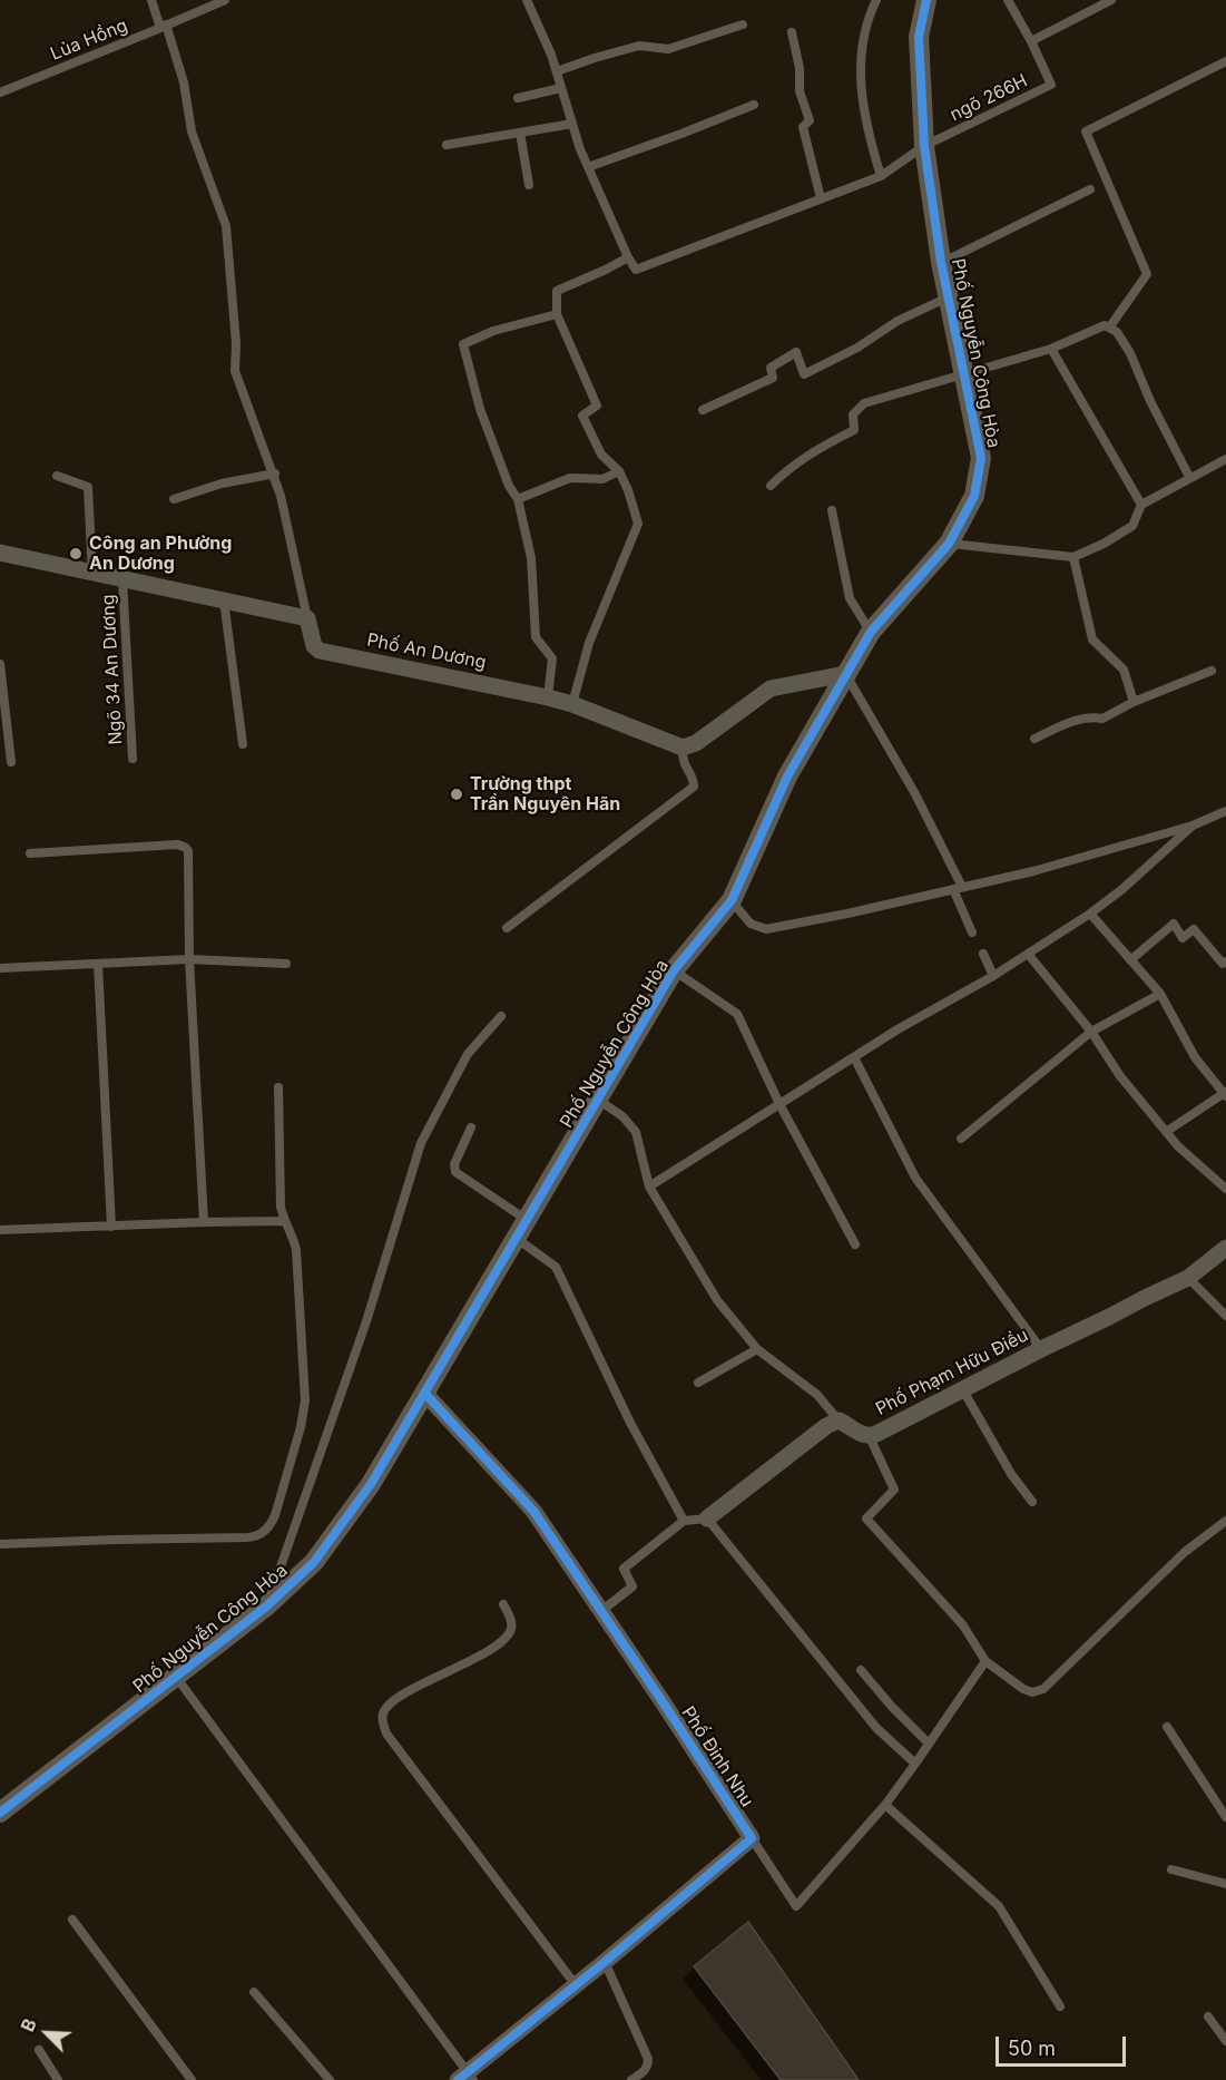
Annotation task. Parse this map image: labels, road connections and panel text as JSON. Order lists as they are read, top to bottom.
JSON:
{
  "streets": {
    "street": [
      "Phố Nguyễn Công Hòa",
      "Phố An Dương",
      "Phố Phạm Hữu Điều",
      "Phố Đinh Nhu"
    ],
    "lane": ["Lủa Hồng", "ngõ 266H", "Ngõ 34 An Dương"]
  },
  "crossings": [
    ["ngõ 266H", "Phố Nguyễn Công Hòa"],
    ["Phố Nguyễn Công Hòa", "Phố Đinh Nhu"]
  ],
  "places": ["Công an Phường An Dương", "Trường thpt Trần Nguyên Hãn"],
  "scale_bar": "50 m",
  "north": "top left"
}
